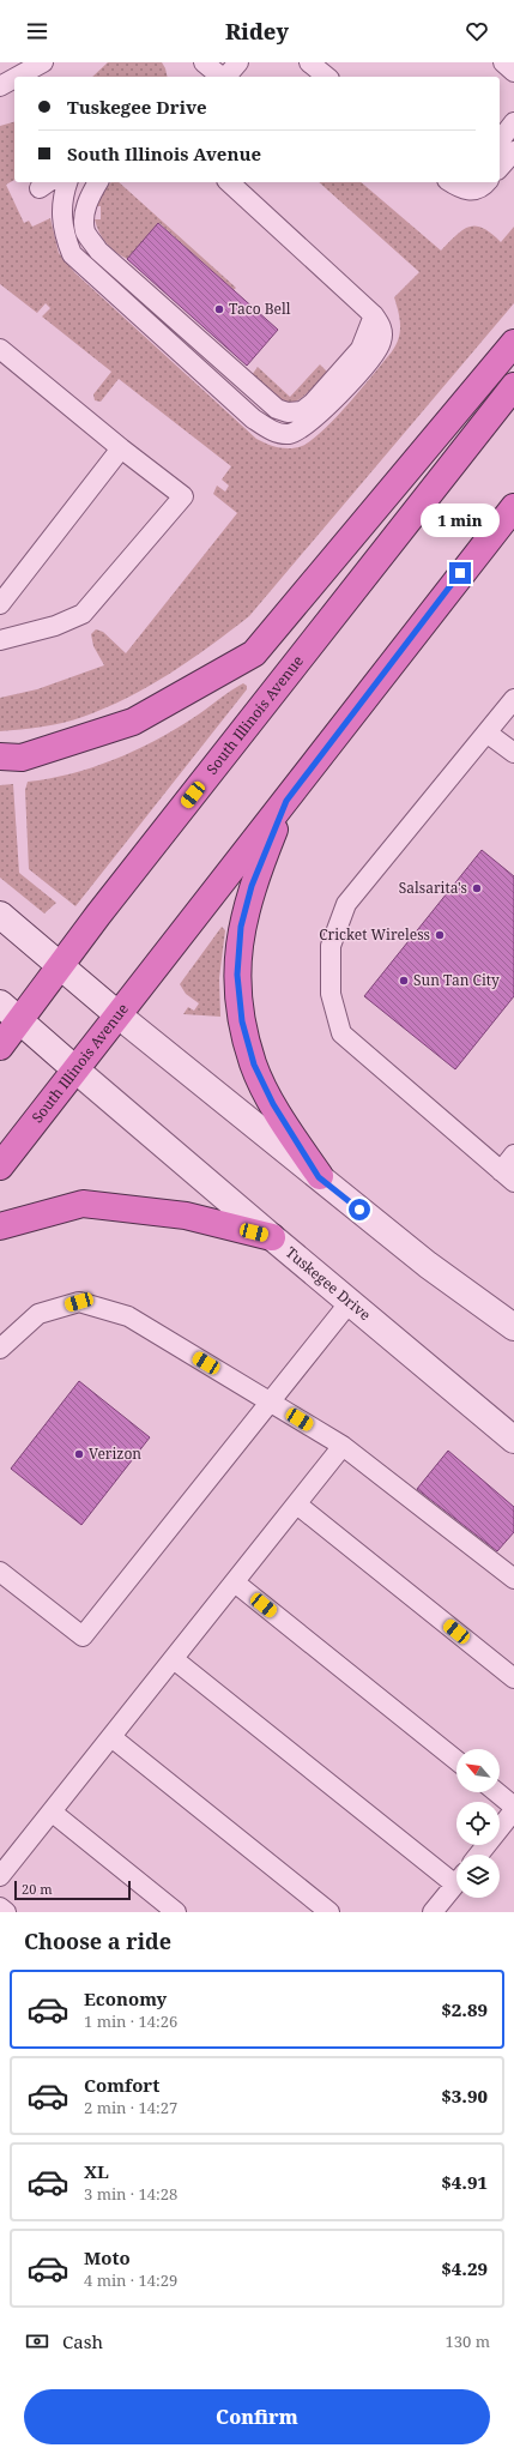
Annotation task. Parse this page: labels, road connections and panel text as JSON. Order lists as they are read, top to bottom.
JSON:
{
  "streets": {
    "highway": ["South Illinois Avenue"],
    "street": ["Tuskegee Drive"]
  },
  "crossings": [
    ["South Illinois Avenue", "Tuskegee Drive"]
  ],
  "places": [
    "Taco Bell",
    "Salsarita's",
    "Cricket Wireless",
    "Sun Tan City",
    "Verizon"
  ],
  "scale_bar": "20 m",
  "north": "top left",
  "page": {
    "header": "Ridey",
    "banner": ["Tuskegee Drive", "South Illinois Avenue"],
    "bubble": "1 min",
    "scale": "20 m",
    "heading": "Choose a ride",
    "list": [
      {
        "name": "Economy",
        "note": "1 min · 14:26",
        "value": "$2.89"
      },
      {
        "name": "Comfort",
        "note": "2 min · 14:27",
        "value": "$3.90"
      },
      {
        "name": "XL",
        "note": "3 min · 14:28",
        "value": "$4.91"
      },
      {
        "name": "Moto",
        "note": "4 min · 14:29",
        "value": "$4.29"
      }
    ],
    "pay": ["Cash", "130 m"],
    "buttons": "Confirm"
  }
}
